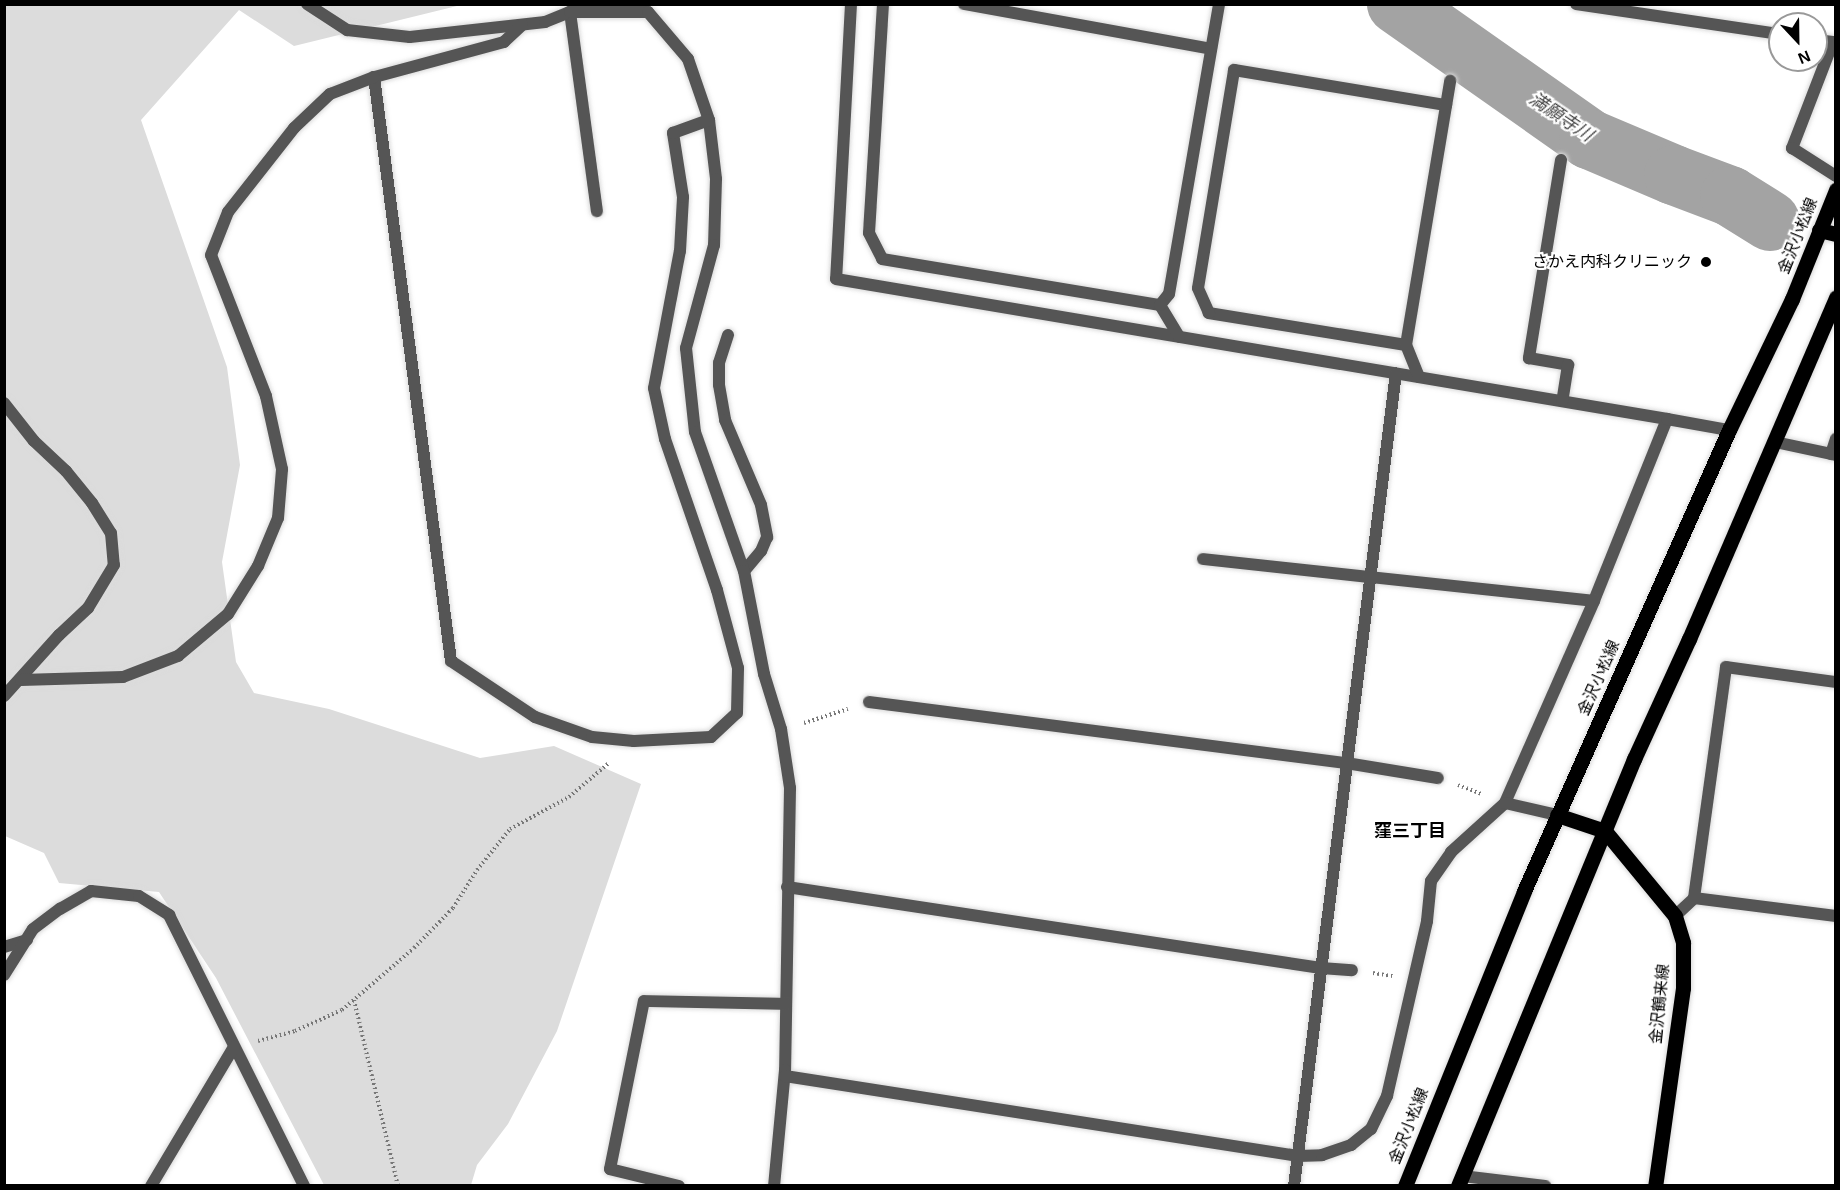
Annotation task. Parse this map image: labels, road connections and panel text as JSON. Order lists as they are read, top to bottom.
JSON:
{
  "streets": {
    "main road": ["金沢小松線", "金沢鶴来線"]
  },
  "districts": ["窪三丁目"],
  "water": ["満願寺川"],
  "places": ["さかえ内科クリニック"],
  "north": "bottom"
}
